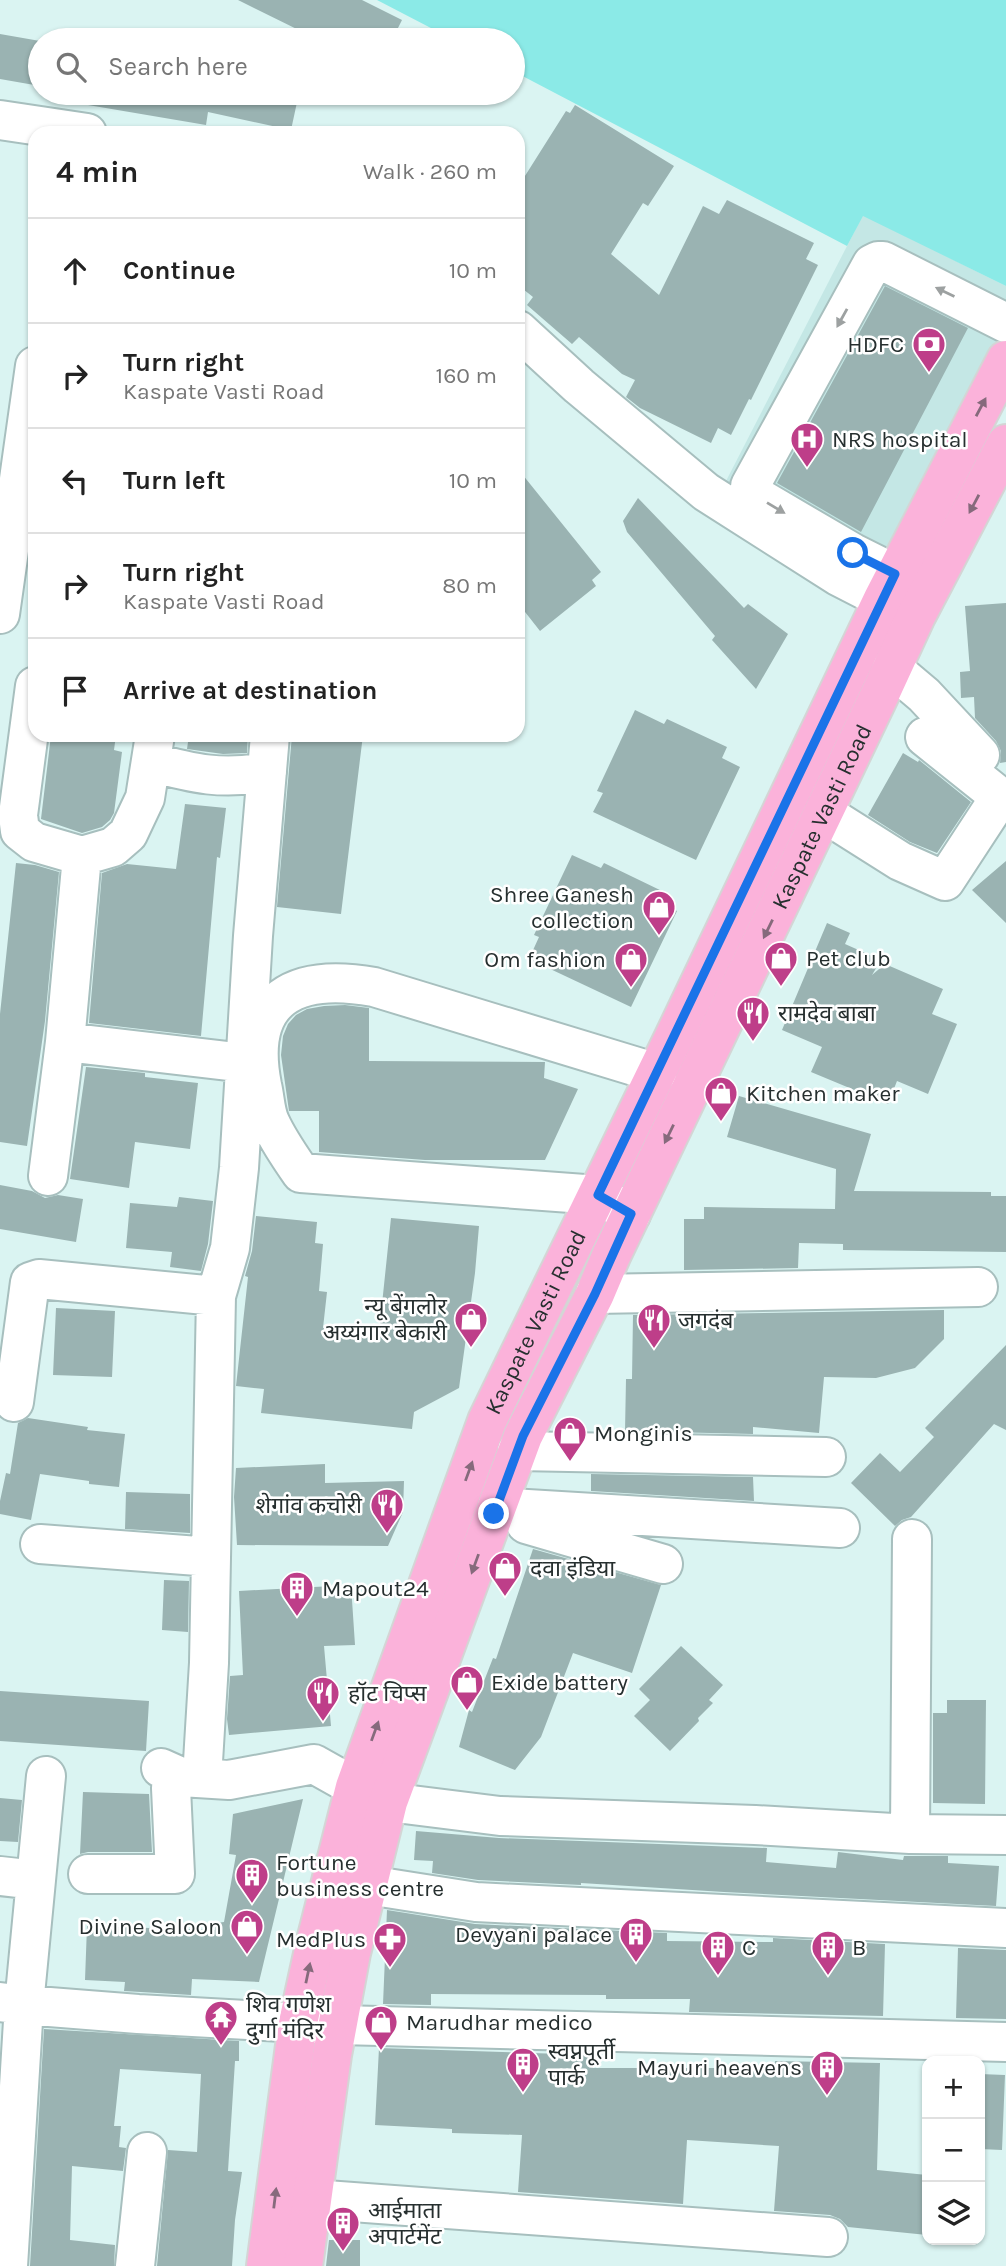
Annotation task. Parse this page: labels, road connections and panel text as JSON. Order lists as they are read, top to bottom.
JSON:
{
  "streets": {
    "main road": ["Kaspate Vasti Road"]
  },
  "places": {
    "bank": ["HDFC"],
    "hospital": ["NRS hospital"],
    "shop": [
      "Shree Ganesh collection",
      "Pet club",
      "Om fashion",
      "Kitchen maker",
      "न्यू बेंगलोर अय्यंगार बेकारी",
      "Monginis",
      "दवा इंडिया",
      "Exide battery",
      "Divine Saloon",
      "Marudhar medico"
    ],
    "restaurant": [
      "रामदेव बाबा",
      "जगदंब",
      "शेगांव कचोरी",
      "हॉट चिप्स"
    ],
    "building": [
      "Mapout24",
      "Fortune business centre",
      "Devyani palace",
      "C",
      "B",
      "स्वप्नपूर्ती पार्क",
      "Mayuri heavens",
      "आईमाता अपार्टमेंट"
    ],
    "pharmacy": ["MedPlus"],
    "temple": ["शिव गणेश दुर्गा मंदिर"]
  },
  "page": {
    "search": "Search here",
    "heading": ["4 min", "Walk · 260 m"],
    "list": [
      ["Continue", "10 m"],
      ["Turn right", "Kaspate Vasti Road", "160 m"],
      ["Turn left", "10 m"],
      ["Turn right", "Kaspate Vasti Road", "80 m"],
      "Arrive at destination"
    ],
    "map_buttons": ["+", "−"]
  }
}
